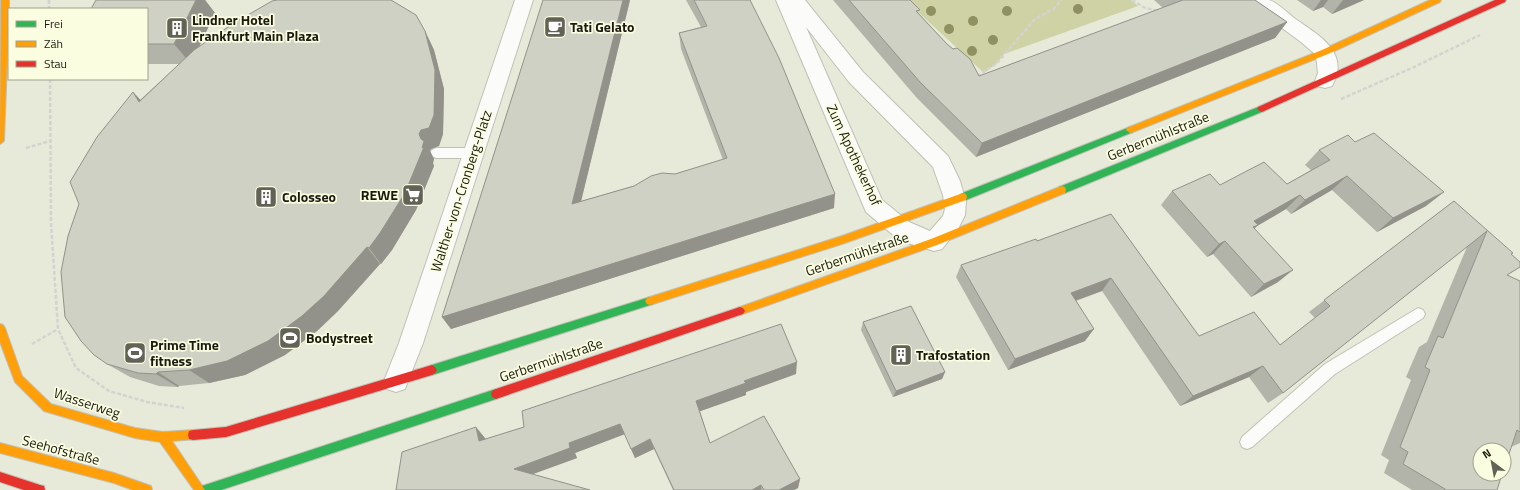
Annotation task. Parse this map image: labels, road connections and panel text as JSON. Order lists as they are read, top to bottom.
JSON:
{
  "streets": {
    "main road": ["Gerbermühlstraße", "Wasserweg", "Seehofstraße"],
    "street": ["Zum Apothekerhof", "Walther-von-Cronberg-Platz"]
  },
  "crossings": [
    ["Gerbermühlstraße", "Zum Apothekerhof"],
    ["Gerbermühlstraße", "Walther-von-Cronberg-Platz"],
    ["Gerbermühlstraße", "Wasserweg"]
  ],
  "places": {
    "cafe": ["Tati Gelato"],
    "building": ["Lindner Hotel Frankfurt Main Plaza", "Colosseo", "Trafostation"],
    "supermarket": ["REWE"],
    "sports": ["Bodystreet", "Prime Time fitness"]
  },
  "legend": ["Frei", "Zäh", "Stau"],
  "north": "top left"
}
